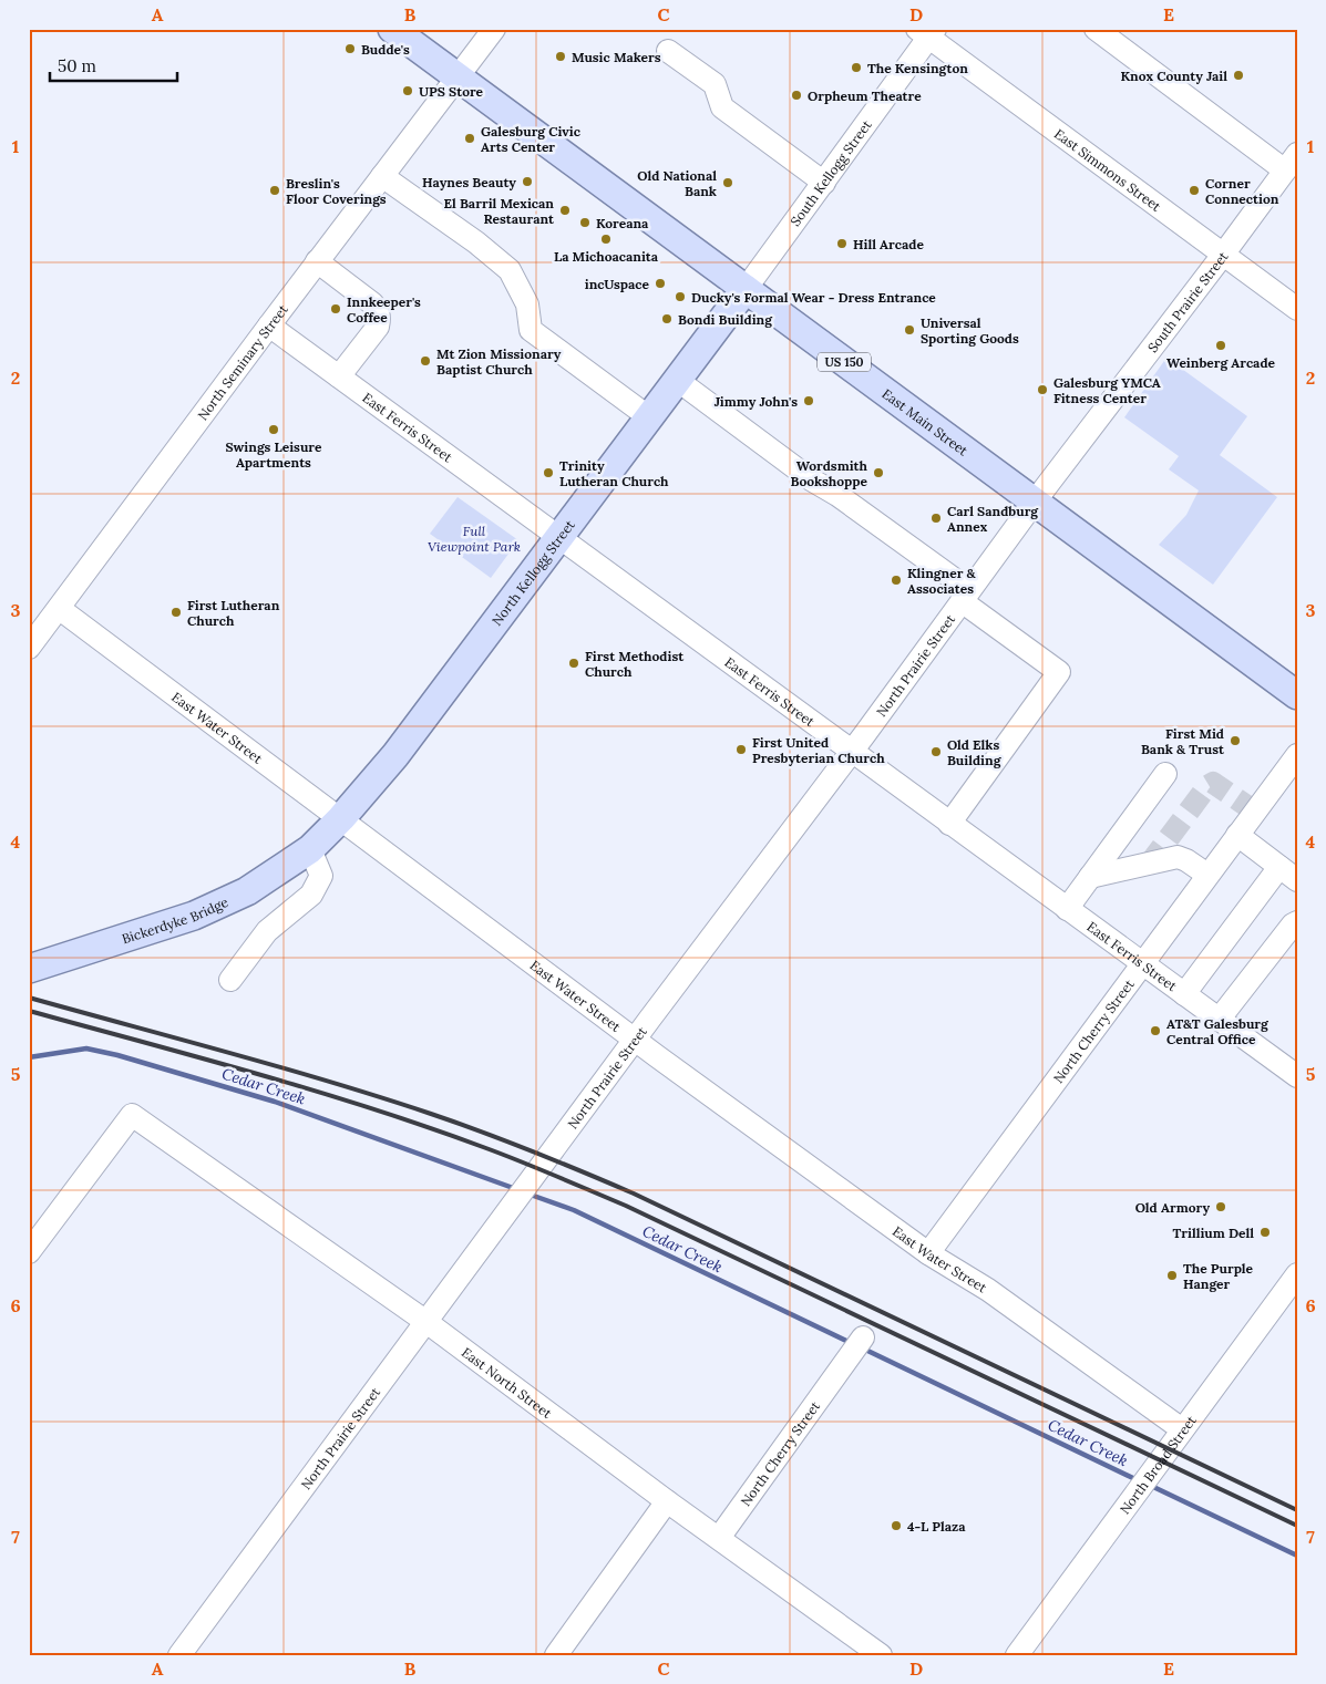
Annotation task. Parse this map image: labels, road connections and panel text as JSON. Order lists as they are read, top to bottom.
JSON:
{
  "streets": {
    "main road": [
      "US 150",
      "East Main Street",
      "North Kellogg Street",
      "Bickerdyke Bridge"
    ],
    "street": [
      "East Simmons Street",
      "South Kellogg Street",
      "South Prairie Street",
      "North Seminary Street",
      "East Ferris Street",
      "North Prairie Street",
      "East Water Street",
      "North Cherry Street",
      "East North Street",
      "North Broad Street"
    ]
  },
  "crossings": [
    ["East Simmons Street", "South Kellogg Street"],
    ["East Simmons Street", "South Prairie Street"],
    ["South Kellogg Street", "East Main Street"],
    ["South Kellogg Street", "North Kellogg Street"],
    ["South Prairie Street", "East Main Street"],
    ["South Prairie Street", "North Prairie Street"],
    ["North Seminary Street", "East Main Street"],
    ["North Seminary Street", "East Ferris Street"],
    ["North Seminary Street", "East Water Street"],
    ["East Main Street", "North Kellogg Street"],
    ["East Main Street", "North Prairie Street"],
    ["East Ferris Street", "North Kellogg Street"],
    ["East Ferris Street", "North Prairie Street"],
    ["East Ferris Street", "North Cherry Street"],
    ["North Kellogg Street", "East Water Street"],
    ["North Kellogg Street", "Bickerdyke Bridge"],
    ["North Prairie Street", "East Water Street"],
    ["North Prairie Street", "East North Street"],
    ["East Water Street", "North Cherry Street"],
    ["East Water Street", "North Broad Street"],
    ["North Cherry Street", "East North Street"]
  ],
  "water": ["Cedar Creek"],
  "parks": ["Full Viewpoint Park"],
  "places": [
    "Budde's",
    "Music Makers",
    "The Kensington",
    "Knox County Jail",
    "UPS Store",
    "Orpheum Theatre",
    "Galesburg Civic Arts Center",
    "Haynes Beauty",
    "Old National Bank",
    "Breslin's Floor Coverings",
    "Corner Connection",
    "El Barril Mexican Restaurant",
    "Koreana",
    "La Michoacanita",
    "Hill Arcade",
    "incUspace",
    "Ducky's Formal Wear - Dress Entrance",
    "Innkeeper's Coffee",
    "Bondi Building",
    "Universal Sporting Goods",
    "Weinberg Arcade",
    "Mt Zion Missionary Baptist Church",
    "Galesburg YMCA Fitness Center",
    "Jimmy John's",
    "Swings Leisure Apartments",
    "Trinity Lutheran Church",
    "Wordsmith Bookshoppe",
    "Carl Sandburg Annex",
    "Klingner & Associates",
    "First Lutheran Church",
    "First Methodist Church",
    "First Mid Bank & Trust",
    "First United Presbyterian Church",
    "Old Elks Building",
    "AT&T Galesburg Central Office",
    "Old Armory",
    "Trillium Dell",
    "The Purple Hanger",
    "4-L Plaza"
  ],
  "scale_bar": "50 m",
  "grid": {
    "columns": [
      "A",
      "B",
      "C",
      "D",
      "E"
    ],
    "rows": [
      "1",
      "2",
      "3",
      "4",
      "5",
      "6",
      "7"
    ]
  }
}
